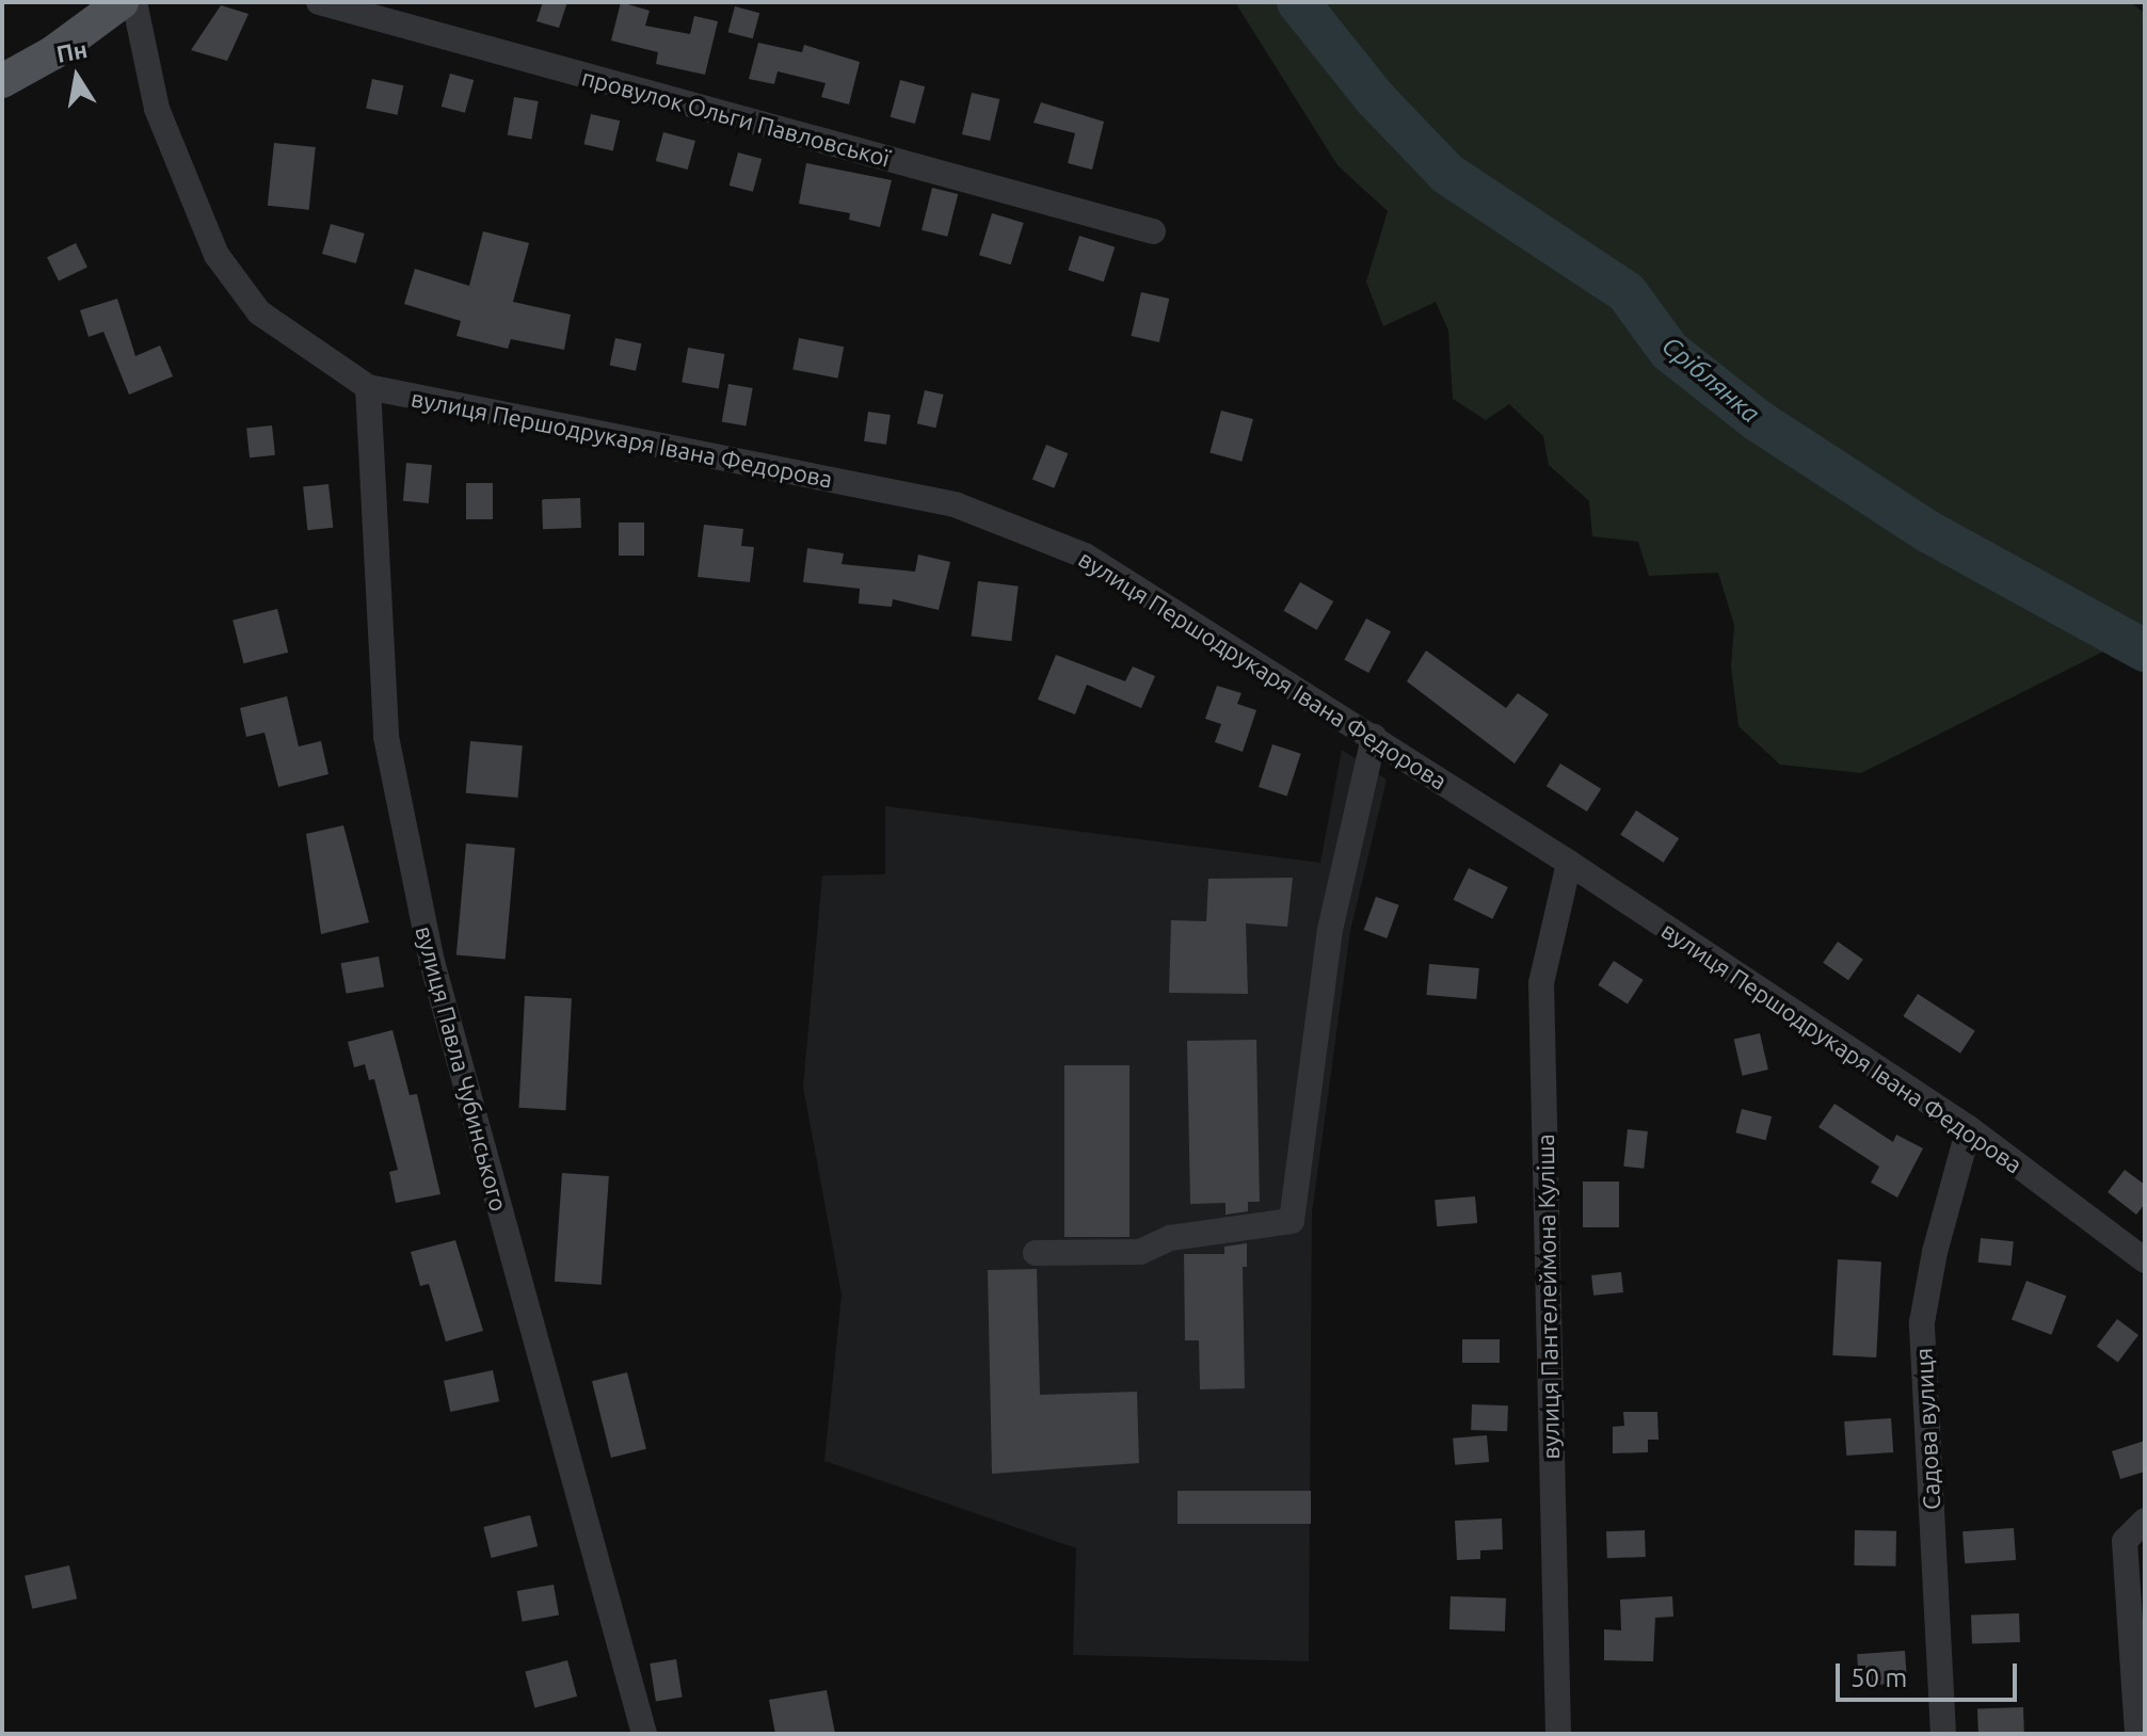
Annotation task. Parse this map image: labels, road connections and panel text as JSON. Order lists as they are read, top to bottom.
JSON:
{
  "streets": {
    "street": [
      "провулок Ольги Павловської",
      "вулиця Першодрукаря Івана Федорова",
      "вулиця Павла Чубинського",
      "вулиця Пантелеймона Куліша",
      "Садова вулиця"
    ]
  },
  "crossings": [
    ["вулиця Першодрукаря Івана Федорова", "вулиця Павла Чубинського"],
    ["вулиця Першодрукаря Івана Федорова", "вулиця Пантелеймона Куліша"],
    ["вулиця Першодрукаря Івана Федорова", "Садова вулиця"]
  ],
  "water": ["Сріблянка"],
  "scale_bar": "50 m",
  "north": "top"
}
